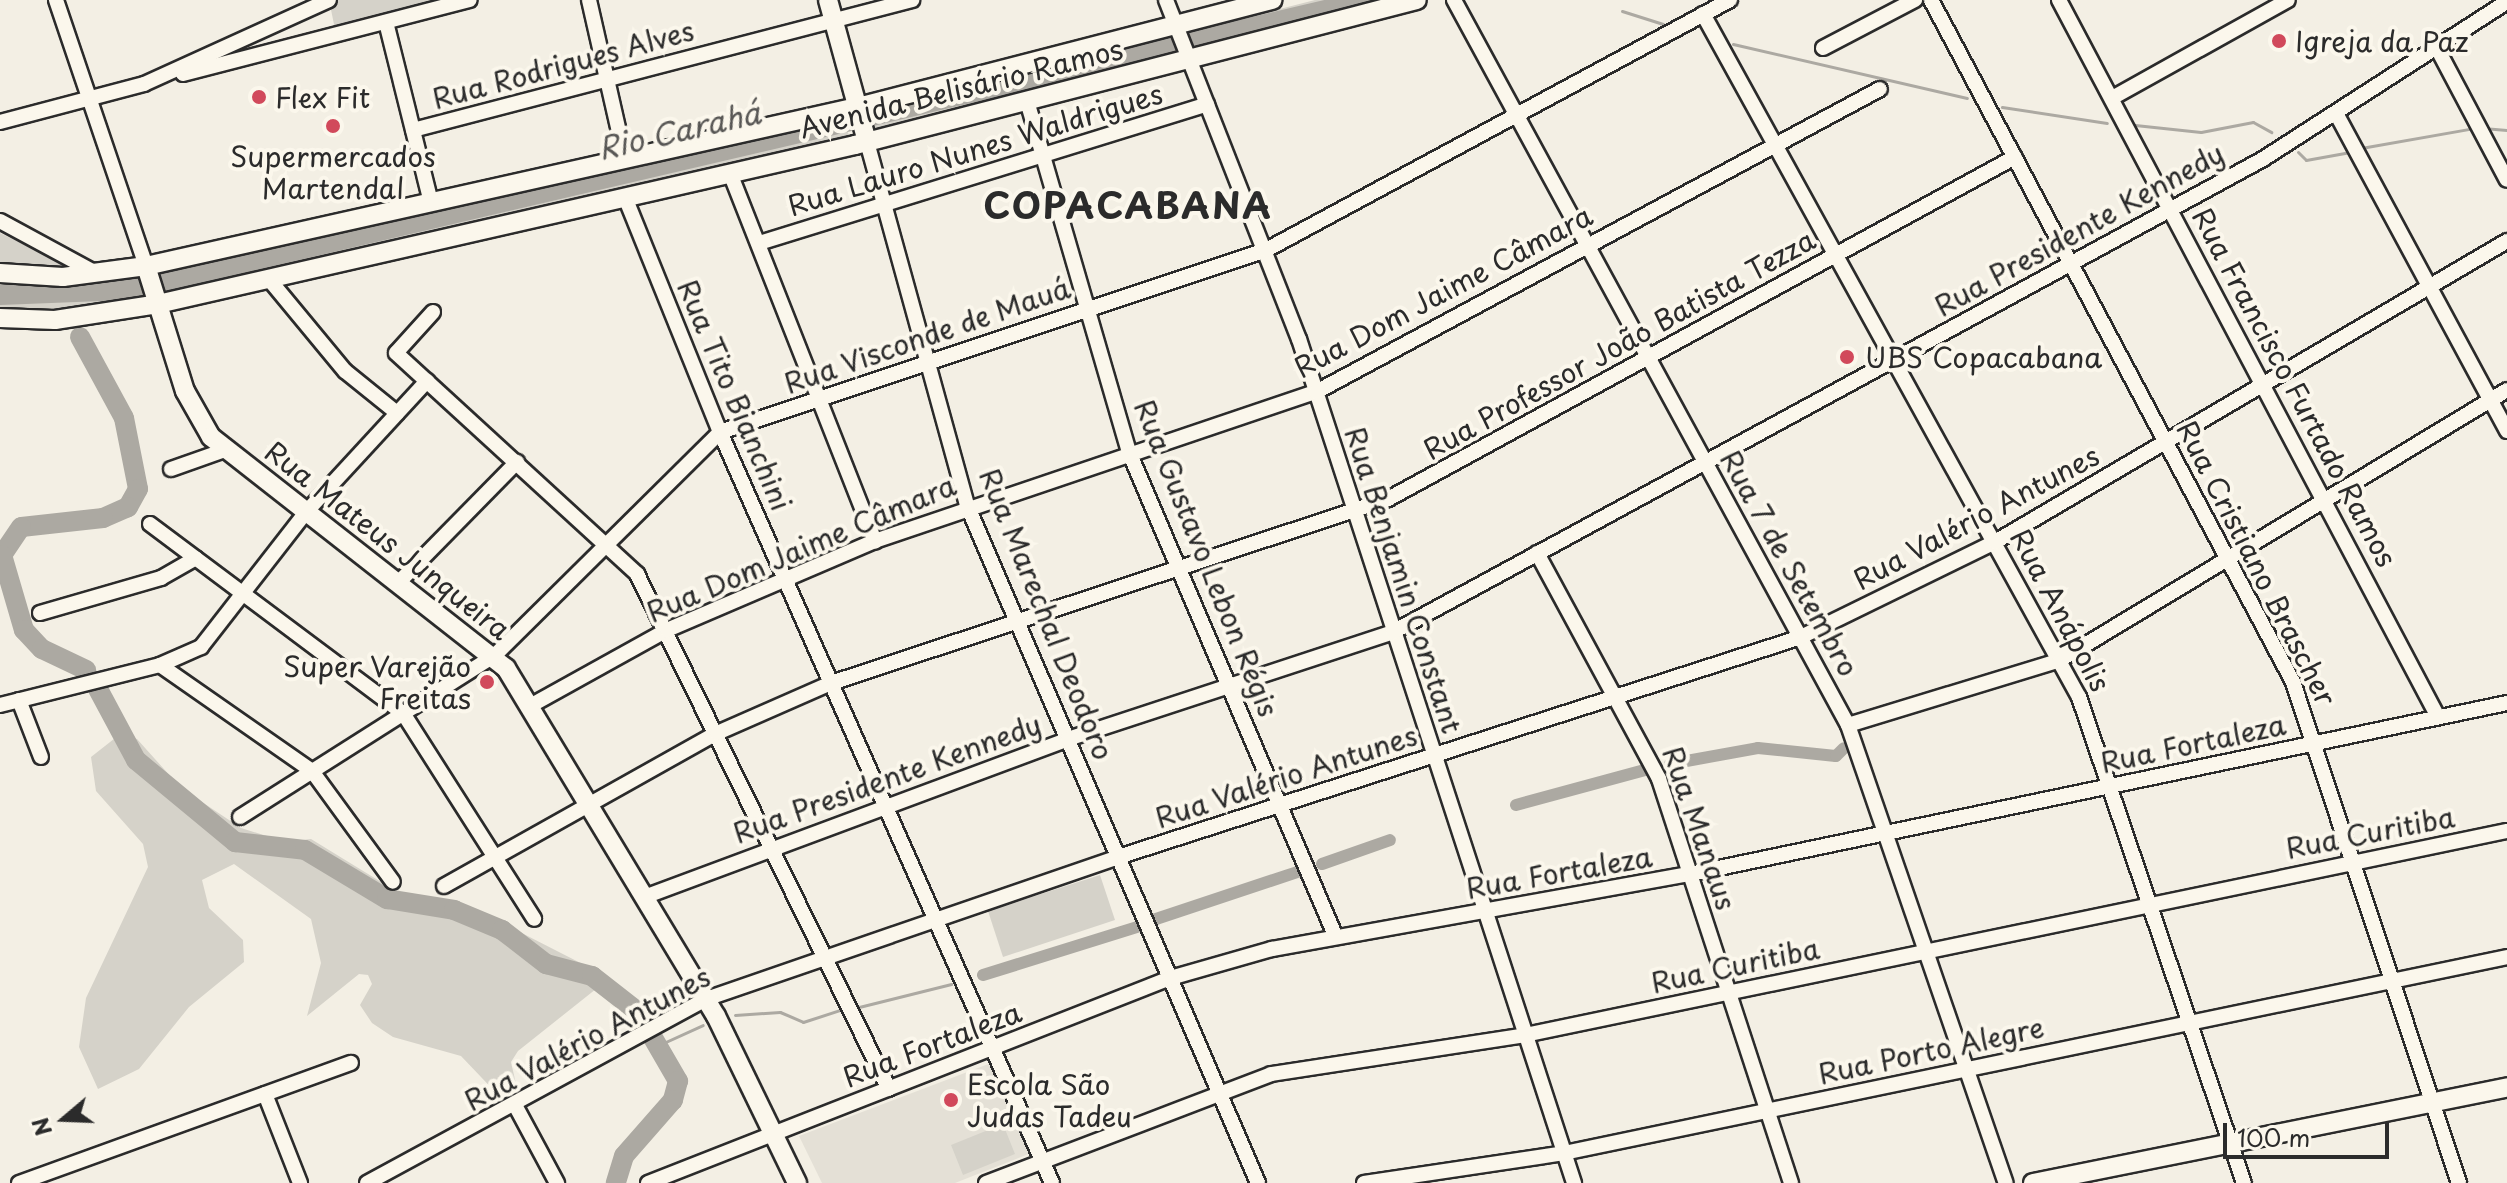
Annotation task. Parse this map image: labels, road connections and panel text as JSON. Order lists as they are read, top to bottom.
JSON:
{
  "streets": {
    "main road": ["Avenida Belisário Ramos", "Rua Mateus Junqueira", "Rua Marechal Deodoro"],
    "street": [
      "Rua Rodrigues Alves",
      "Rua Lauro Nunes Waldrigues",
      "Rua Presidente Kennedy",
      "Rua Dom Jaime Câmara",
      "Rua Visconde de Mauá",
      "Rua Professor João Batista Tezza",
      "Rua Francisco Furtado Ramos",
      "Rua Tito Bianchini",
      "Rua Valério Antunes",
      "Rua Gustavo Lebon Régis",
      "Rua 7 de Setembro",
      "Rua Cristiano Brascher",
      "Rua Benjamin Constant",
      "Rua Anápolis",
      "Rua Fortaleza",
      "Rua Manaus",
      "Rua Curitiba",
      "Rua Porto Alegre"
    ]
  },
  "crossings": [
    ["Rua Rodrigues Alves", "Rua Marechal Deodoro"],
    ["Avenida Belisário Ramos", "Rua Tito Bianchini"],
    ["Avenida Belisário Ramos", "Rua Mateus Junqueira"],
    ["Avenida Belisário Ramos", "Rua Gustavo Lebon Régis"],
    ["Avenida Belisário Ramos", "Rua Benjamin Constant"],
    ["Avenida Belisário Ramos", "Rua Marechal Deodoro"],
    ["Rua Lauro Nunes Waldrigues", "Rua Gustavo Lebon Régis"],
    ["Rua Lauro Nunes Waldrigues", "Rua Benjamin Constant"],
    ["Rua Lauro Nunes Waldrigues", "Rua Marechal Deodoro"],
    ["Rua Presidente Kennedy", "Rua Francisco Furtado Ramos"],
    ["Rua Presidente Kennedy", "Rua Tito Bianchini"],
    ["Rua Presidente Kennedy", "Rua Mateus Junqueira"],
    ["Rua Presidente Kennedy", "Rua Gustavo Lebon Régis"],
    ["Rua Presidente Kennedy", "Rua 7 de Setembro"],
    ["Rua Presidente Kennedy", "Rua Cristiano Brascher"],
    ["Rua Presidente Kennedy", "Rua Benjamin Constant"],
    ["Rua Presidente Kennedy", "Rua Anápolis"],
    ["Rua Presidente Kennedy", "Rua Marechal Deodoro"],
    ["Rua Presidente Kennedy", "Rua Manaus"],
    ["Rua Dom Jaime Câmara", "Rua Tito Bianchini"],
    ["Rua Dom Jaime Câmara", "Rua Mateus Junqueira"],
    ["Rua Dom Jaime Câmara", "Rua Gustavo Lebon Régis"],
    ["Rua Dom Jaime Câmara", "Rua 7 de Setembro"],
    ["Rua Dom Jaime Câmara", "Rua Benjamin Constant"],
    ["Rua Dom Jaime Câmara", "Rua Anápolis"],
    ["Rua Dom Jaime Câmara", "Rua Marechal Deodoro"],
    ["Rua Visconde de Mauá", "Rua Tito Bianchini"],
    ["Rua Visconde de Mauá", "Rua Mateus Junqueira"],
    ["Rua Visconde de Mauá", "Rua Gustavo Lebon Régis"],
    ["Rua Visconde de Mauá", "Rua 7 de Setembro"],
    ["Rua Visconde de Mauá", "Rua Benjamin Constant"],
    ["Rua Visconde de Mauá", "Rua Anápolis"],
    ["Rua Visconde de Mauá", "Rua Marechal Deodoro"],
    ["Rua Professor João Batista Tezza", "Rua Tito Bianchini"],
    ["Rua Professor João Batista Tezza", "Rua Mateus Junqueira"],
    ["Rua Professor João Batista Tezza", "Rua Gustavo Lebon Régis"],
    ["Rua Professor João Batista Tezza", "Rua 7 de Setembro"],
    ["Rua Professor João Batista Tezza", "Rua Cristiano Brascher"],
    ["Rua Professor João Batista Tezza", "Rua Benjamin Constant"],
    ["Rua Professor João Batista Tezza", "Rua Anápolis"],
    ["Rua Professor João Batista Tezza", "Rua Marechal Deodoro"],
    ["Rua Francisco Furtado Ramos", "Rua Valério Antunes"],
    ["Rua Francisco Furtado Ramos", "Rua Fortaleza"],
    ["Rua Tito Bianchini", "Rua Valério Antunes"],
    ["Rua Tito Bianchini", "Rua Fortaleza"],
    ["Rua Tito Bianchini", "Rua Curitiba"],
    ["Rua Valério Antunes", "Rua Mateus Junqueira"],
    ["Rua Valério Antunes", "Rua Gustavo Lebon Régis"],
    ["Rua Valério Antunes", "Rua 7 de Setembro"],
    ["Rua Valério Antunes", "Rua Cristiano Brascher"],
    ["Rua Valério Antunes", "Rua Benjamin Constant"],
    ["Rua Valério Antunes", "Rua Anápolis"],
    ["Rua Valério Antunes", "Rua Marechal Deodoro"],
    ["Rua Valério Antunes", "Rua Manaus"],
    ["Rua Mateus Junqueira", "Rua Fortaleza"],
    ["Rua Gustavo Lebon Régis", "Rua Fortaleza"],
    ["Rua 7 de Setembro", "Rua Fortaleza"],
    ["Rua 7 de Setembro", "Rua Curitiba"],
    ["Rua 7 de Setembro", "Rua Porto Alegre"],
    ["Rua Cristiano Brascher", "Rua Fortaleza"],
    ["Rua Cristiano Brascher", "Rua Curitiba"],
    ["Rua Cristiano Brascher", "Rua Porto Alegre"],
    ["Rua Benjamin Constant", "Rua Fortaleza"],
    ["Rua Benjamin Constant", "Rua Curitiba"],
    ["Rua Benjamin Constant", "Rua Porto Alegre"],
    ["Rua Anápolis", "Rua Fortaleza"],
    ["Rua Anápolis", "Rua Curitiba"],
    ["Rua Anápolis", "Rua Porto Alegre"],
    ["Rua Marechal Deodoro", "Rua Fortaleza"],
    ["Rua Marechal Deodoro", "Rua Curitiba"],
    ["Rua Fortaleza", "Rua Manaus"],
    ["Rua Manaus", "Rua Curitiba"],
    ["Rua Manaus", "Rua Porto Alegre"]
  ],
  "districts": ["COPACABANA"],
  "water": ["Rio Carahá"],
  "places": [
    "Igreja da Paz",
    "Flex Fit",
    "Supermercados Martendal",
    "UBS Copacabana",
    "Super Varejão Freitas",
    "Escola São Judas Tadeu"
  ],
  "scale_bar": "100 m",
  "north": "left"
}
